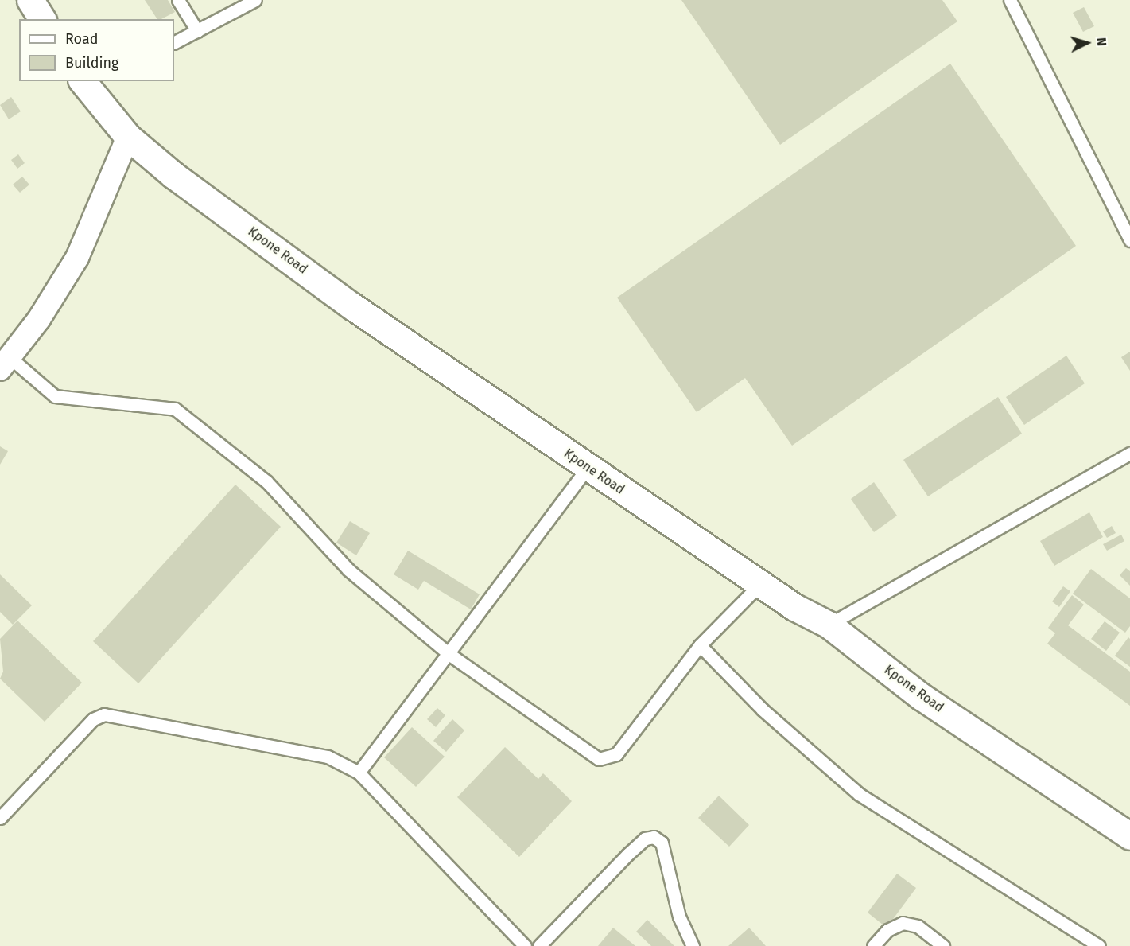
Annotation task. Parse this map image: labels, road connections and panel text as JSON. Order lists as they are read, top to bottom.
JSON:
{
  "streets": {
    "main road": ["Kpone Road"]
  },
  "legend": ["Road", "Building"],
  "north": "right"
}
